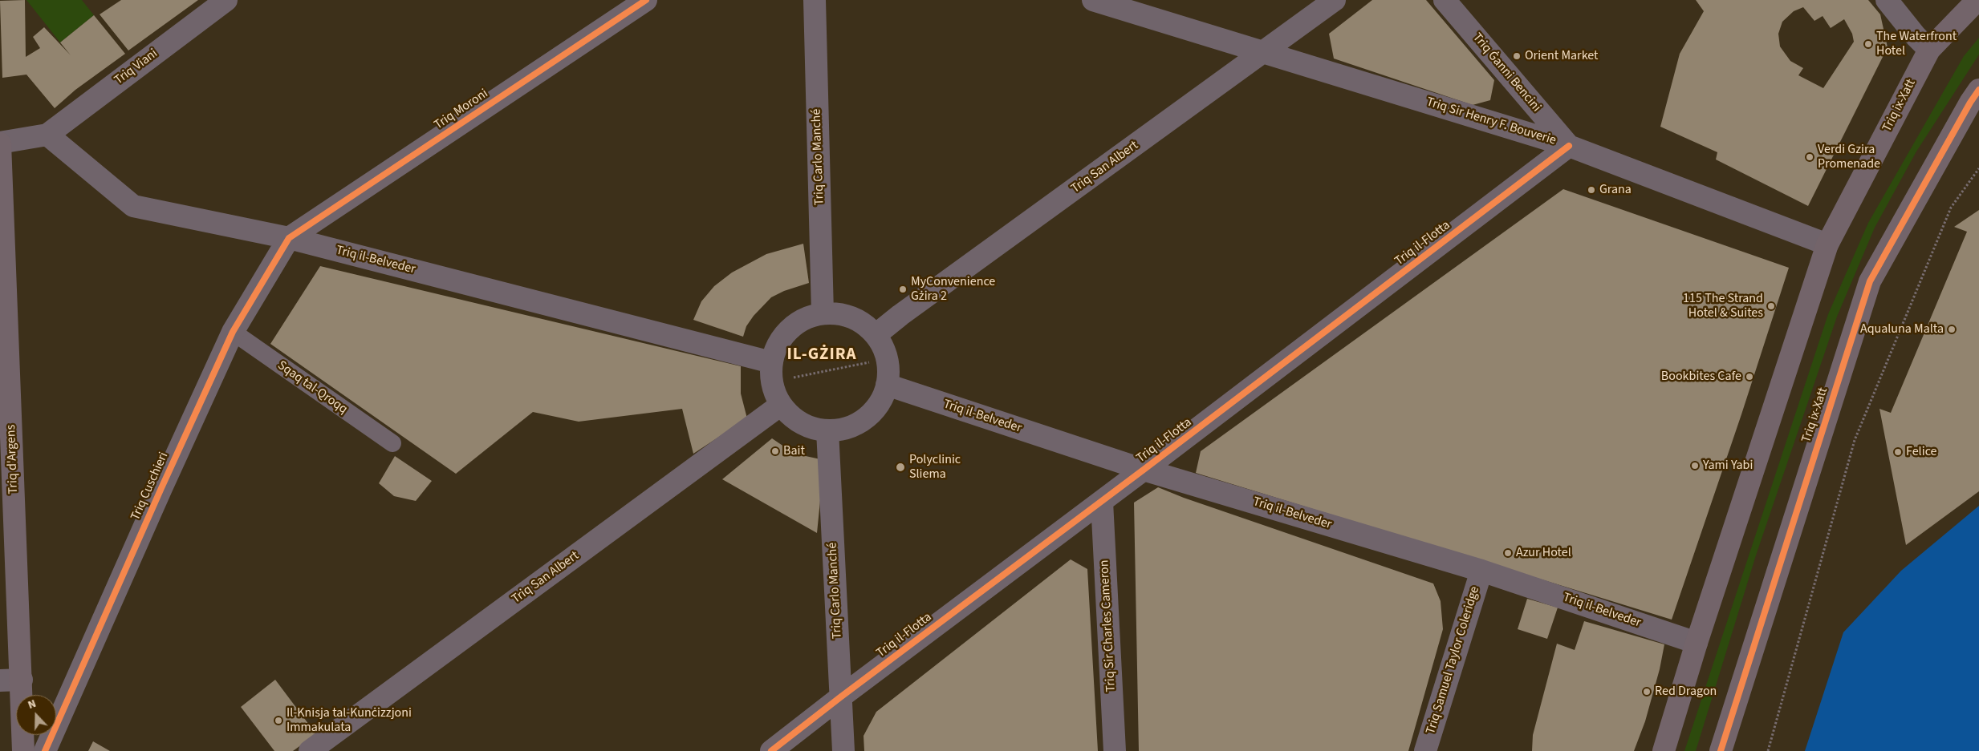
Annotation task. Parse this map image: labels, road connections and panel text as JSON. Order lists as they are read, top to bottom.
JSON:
{
  "streets": {
    "main road": ["Triq ix-Xatt", "Triq d'Argens"],
    "street": [
      "Triq Viani",
      "Triq Ġanni Bencini",
      "Triq Moroni",
      "Triq Sir Henry F. Bouverie",
      "Triq Carlo Manché",
      "Triq San Albert",
      "Triq il-Flotta",
      "Triq il-Belveder",
      "Triq Cuschieri",
      "Triq Sir Charles Cameron",
      "Triq Samuel Taylor Coleridge"
    ],
    "lane": ["Sqaq tal-Qroqq"]
  },
  "crossings": [
    ["Triq Viani", "Triq il-Belveder"],
    ["Triq Ġanni Bencini", "Triq Sir Henry F. Bouverie"],
    ["Triq Ġanni Bencini", "Triq il-Flotta"],
    ["Triq ix-Xatt", "Triq Sir Henry F. Bouverie"],
    ["Triq ix-Xatt", "Triq il-Belveder"],
    ["Triq Moroni", "Triq il-Belveder"],
    ["Triq Moroni", "Triq Cuschieri"],
    ["Triq Sir Henry F. Bouverie", "Triq San Albert"],
    ["Triq Sir Henry F. Bouverie", "Triq il-Flotta"],
    ["Triq Carlo Manché", "Triq il-Flotta"],
    ["Triq il-Flotta", "Triq il-Belveder"],
    ["Triq il-Flotta", "Triq Sir Charles Cameron"],
    ["Triq il-Belveder", "Triq Cuschieri"],
    ["Triq il-Belveder", "Triq Samuel Taylor Coleridge"],
    ["Sqaq tal-Qroqq", "Triq Cuschieri"]
  ],
  "districts": ["IL-GŻIRA"],
  "places": [
    "The Waterfront Hotel",
    "Orient Market",
    "Verdi Gzira Promenade",
    "Grana",
    "MyConvenience Gżira 2",
    "115 The Strand Hotel & Suites",
    "Aqualuna Malta",
    "Bookbites Cafe",
    "Bait",
    "Felice",
    "Yami Yabi",
    "Polyclinic Sliema",
    "Azur Hotel",
    "Red Dragon",
    "Il-Knisja tal-Kunċizzjoni Immakulata"
  ],
  "north": "top"
}
